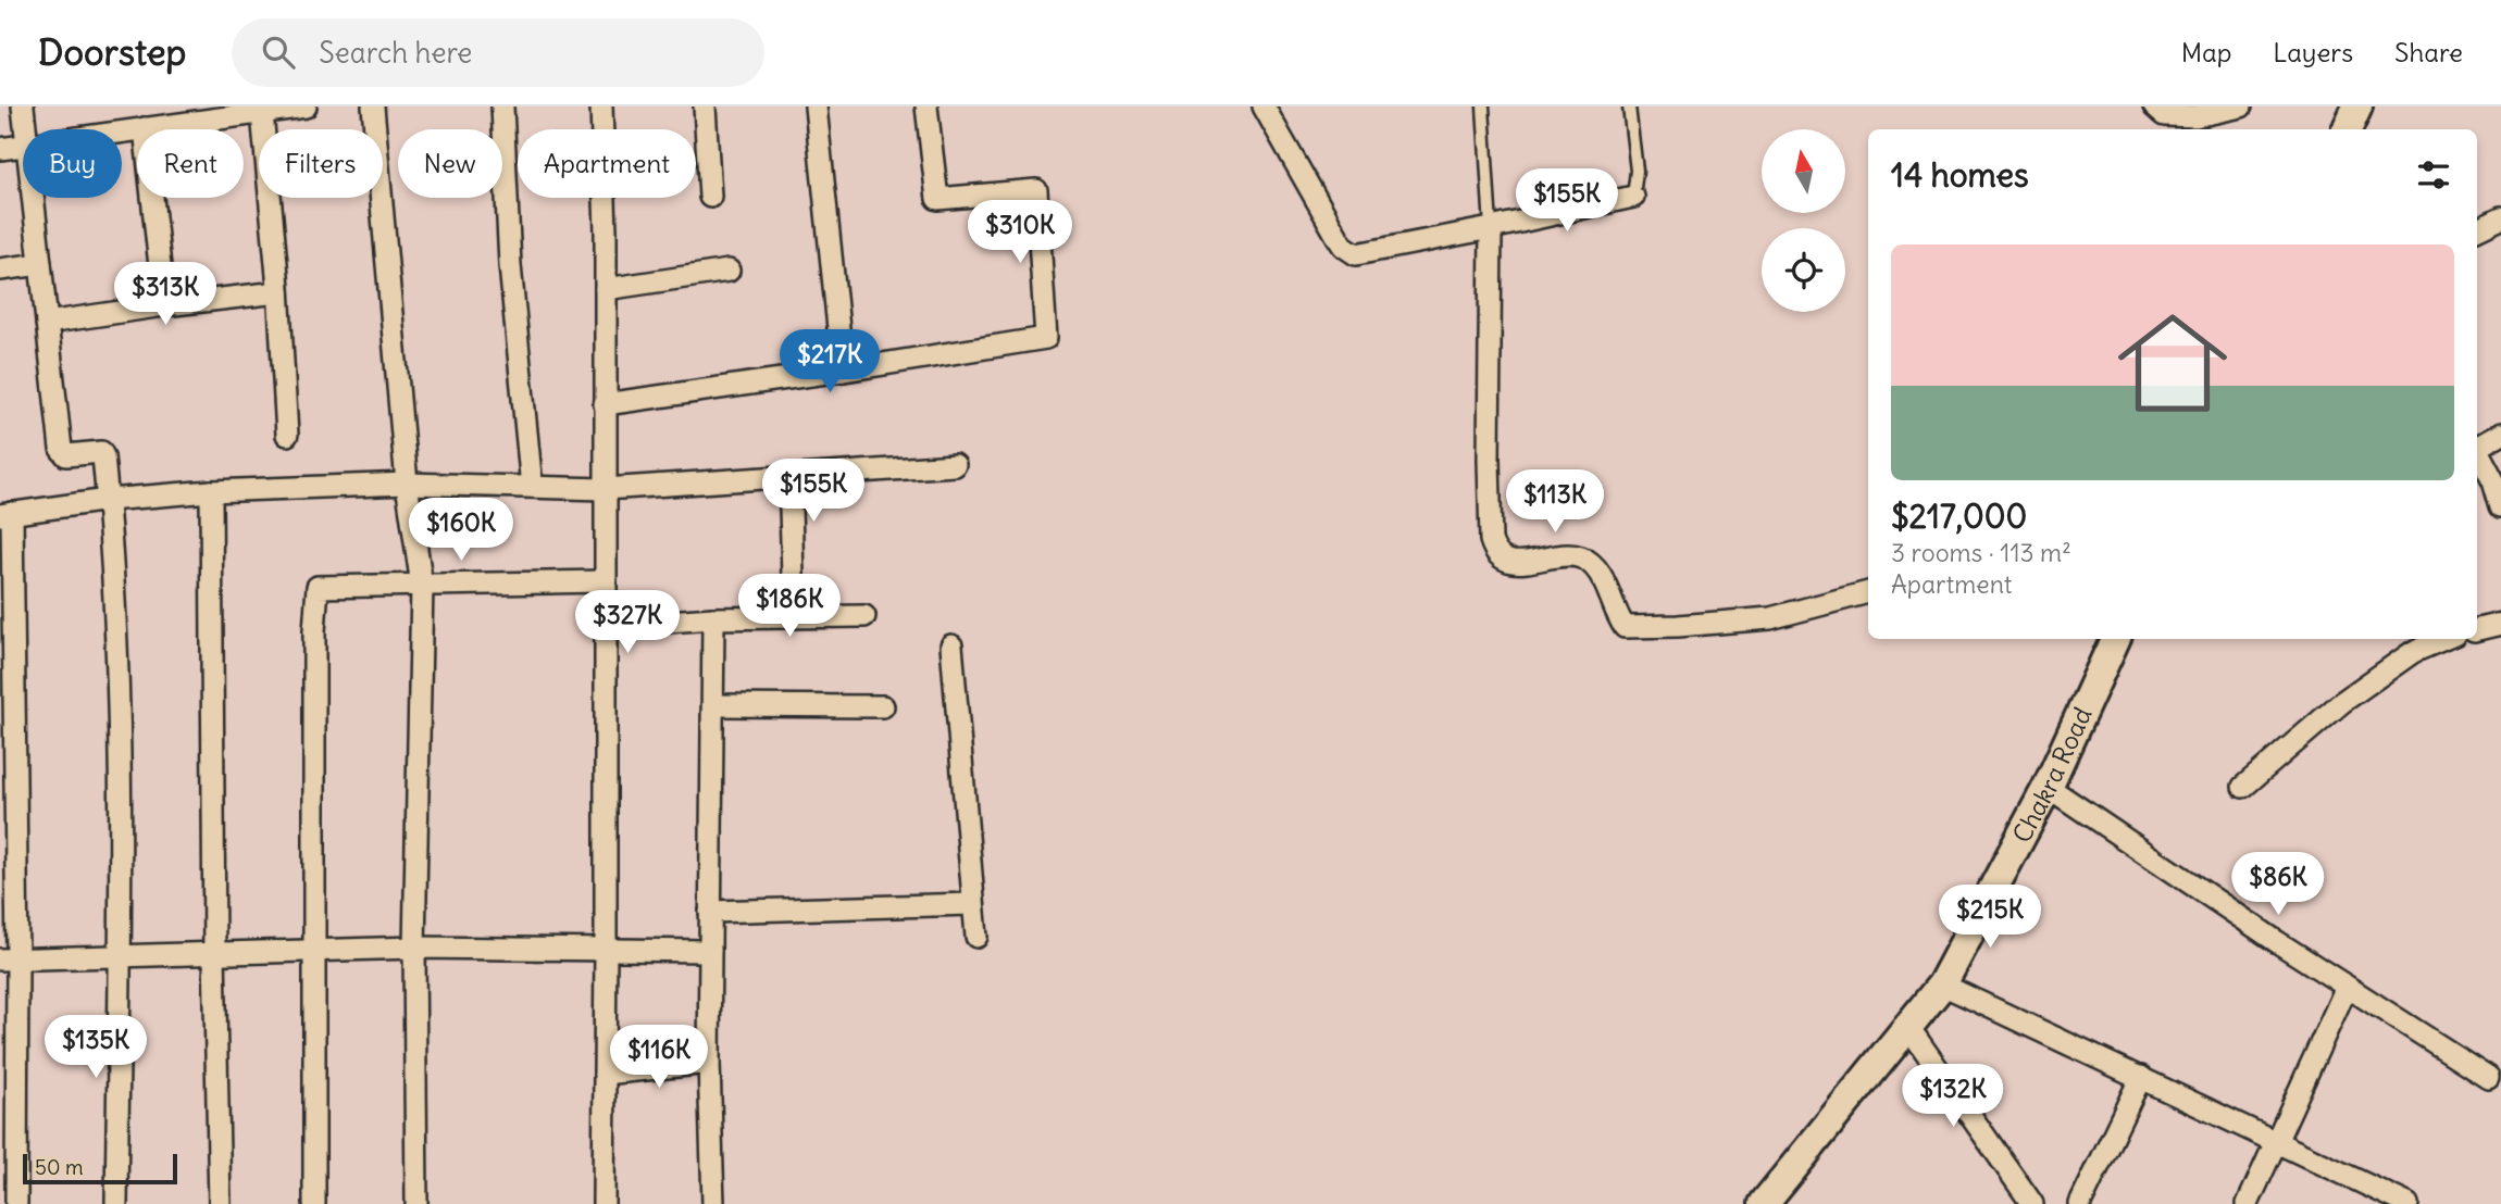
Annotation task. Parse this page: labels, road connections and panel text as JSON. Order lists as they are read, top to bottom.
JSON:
{
  "streets": {
    "main road": ["Chakra Road"]
  },
  "scale_bar": "50 m",
  "north": "top",
  "page": {
    "header": "Doorstep",
    "search": "Search here",
    "nav": ["Map", "Layers", "Share"],
    "chip": [
      "Buy",
      "Rent",
      "Filters",
      "New",
      "Apartment"
    ],
    "heading": "14 homes",
    "price": [
      "$155K",
      "$310K",
      "$313K",
      "$217K",
      "$155K",
      "$113K",
      "$160K",
      "$186K",
      "$327K",
      "$86K",
      "$215K",
      "$135K",
      "$116K",
      "$132K"
    ],
    "list": [
      {
        "name": "$217,000",
        "note": "3 rooms · 113 m² · Apartment"
      }
    ],
    "scale": "50 m"
  }
}
